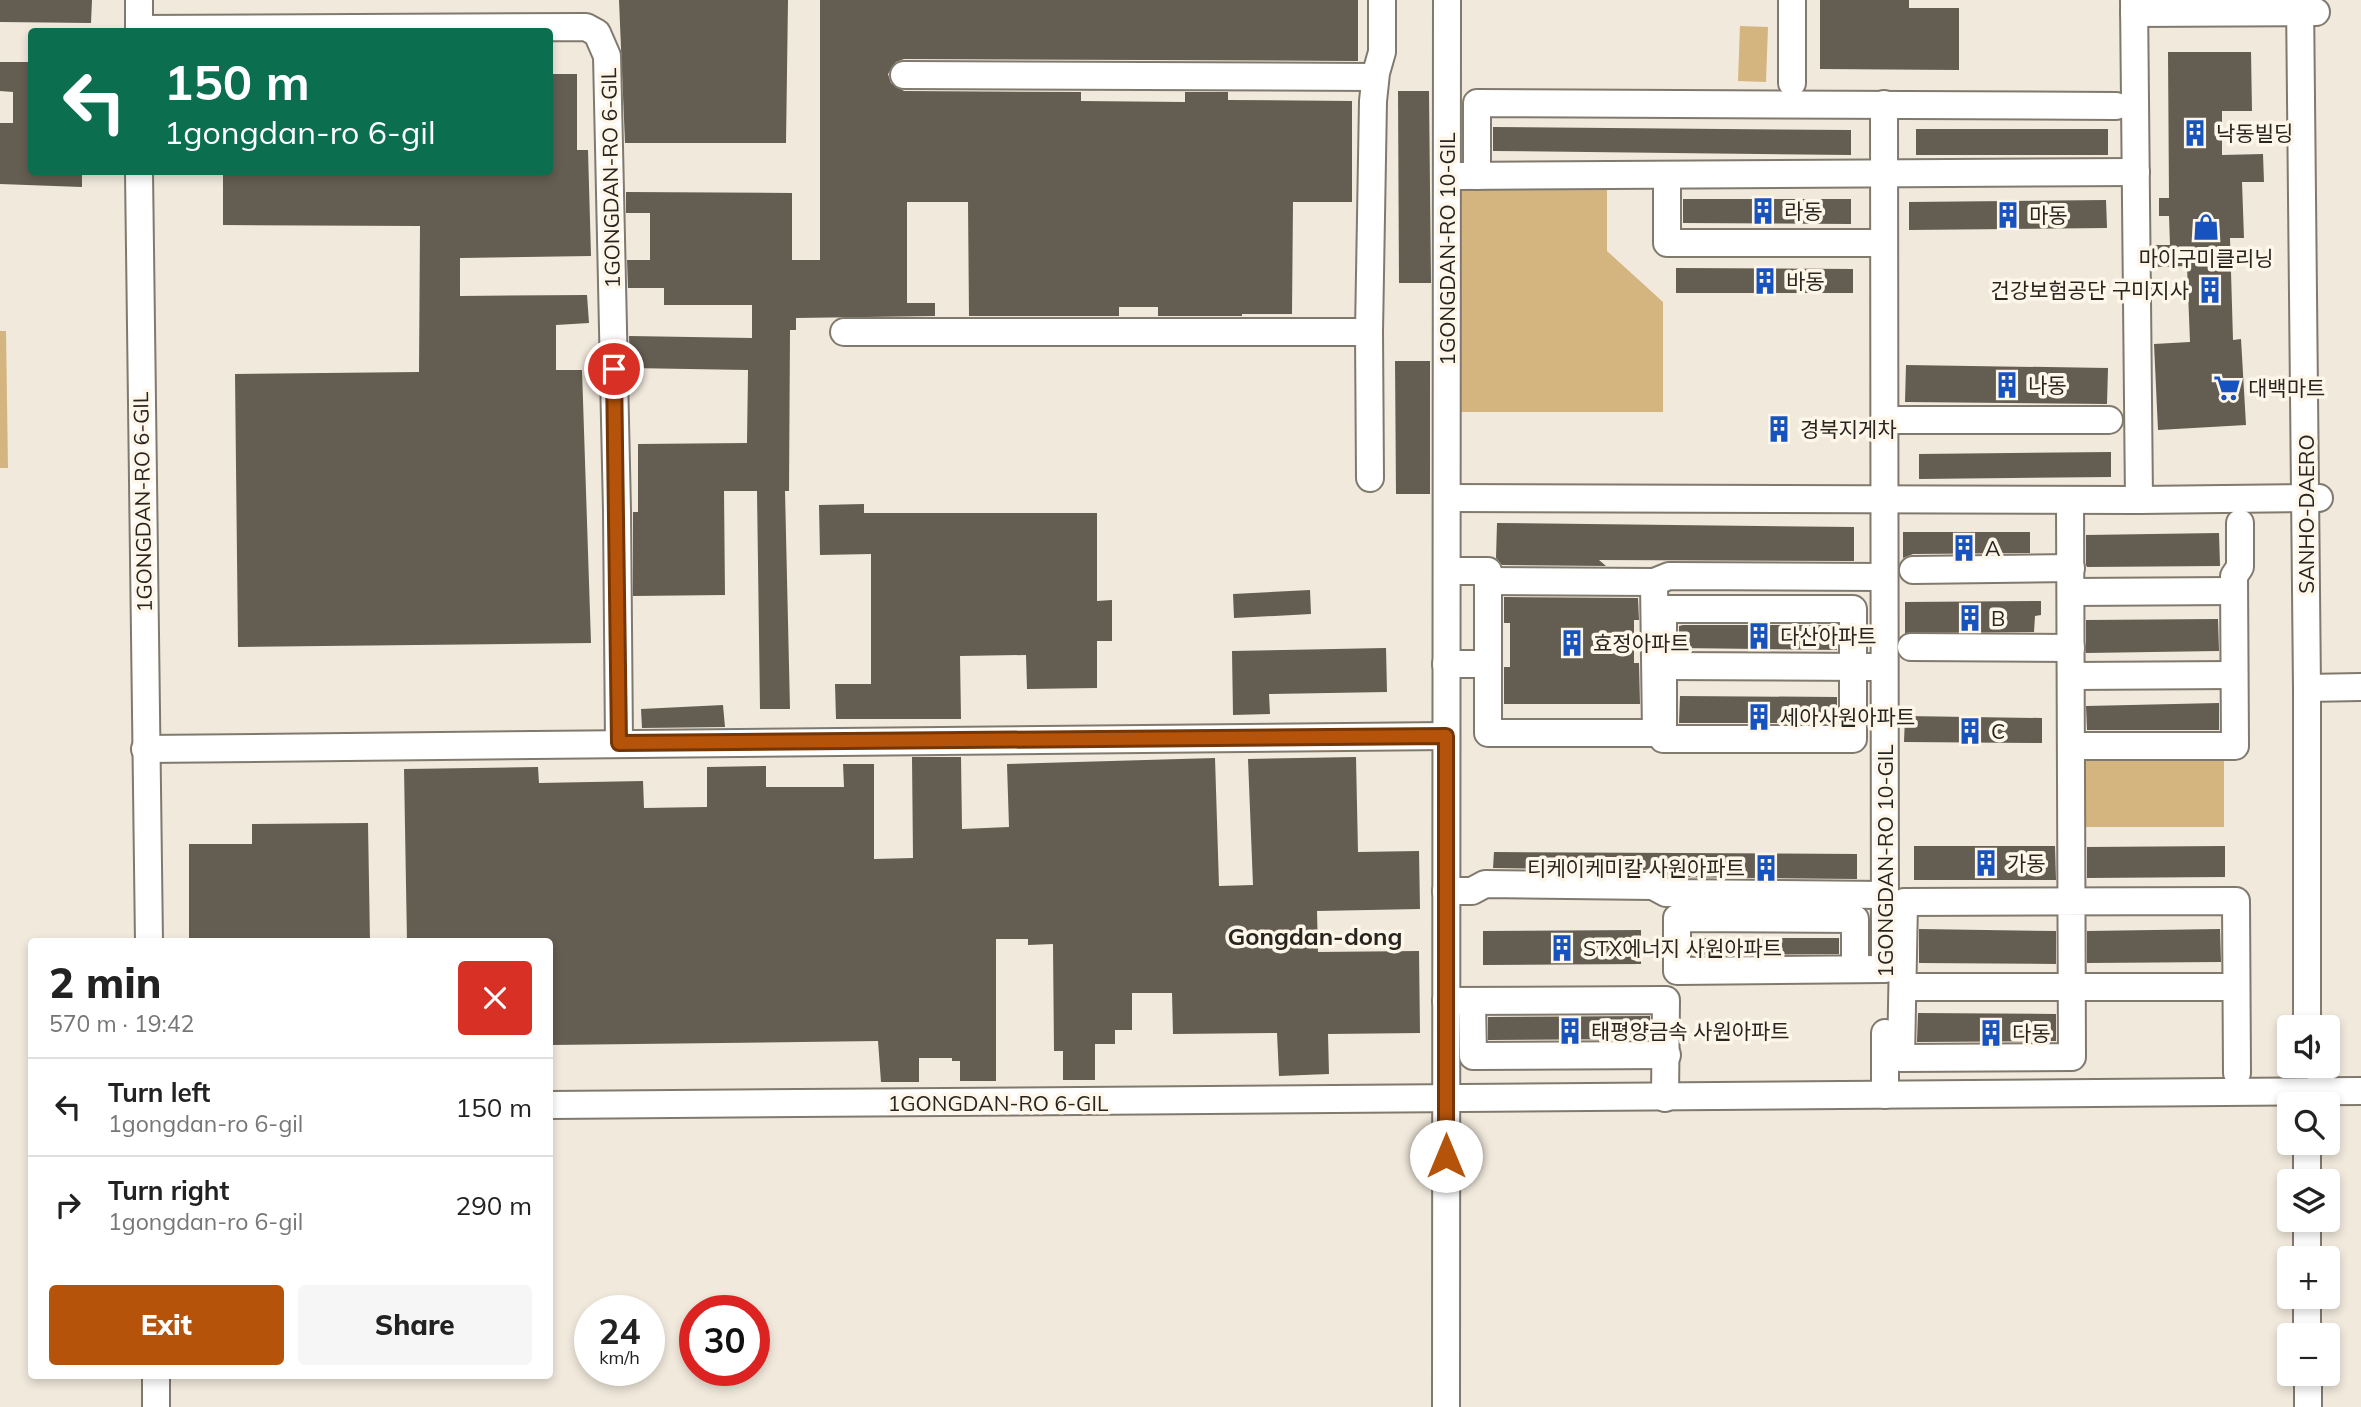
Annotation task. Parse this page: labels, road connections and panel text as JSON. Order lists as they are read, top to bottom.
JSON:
{
  "streets": {
    "street": ["1GONGDAN-RO 6-GIL", "1GONGDAN-RO 10-GIL", "SANHO-DAERO"]
  },
  "crossings": [
    ["1GONGDAN-RO 6-GIL", "1GONGDAN-RO 10-GIL"]
  ],
  "districts": ["Gongdan-dong"],
  "places": {
    "building": [
      "낙동빌딩",
      "라동",
      "마동",
      "바동",
      "건강보험공단 구미지사",
      "나동",
      "경북지게차",
      "A",
      "B",
      "다산아파트",
      "효정아파트",
      "세아사원아파트",
      "C",
      "가동",
      "티케이케미칼 사원아파트",
      "STX에너지 사원아파트",
      "태평양금속 사원아파트",
      "다동"
    ],
    "shop": ["마이구미클리닝"],
    "supermarket": ["대백마트"]
  },
  "page": {
    "turn": ["150 m", "1gongdan-ro 6-gil"],
    "heading": ["2 min", "570 m · 19:42"],
    "map_buttons": ["+", "−"],
    "list": [
      {
        "name": "Turn left",
        "note": "1gongdan-ro 6-gil",
        "value": "150 m"
      },
      {
        "name": "Turn right",
        "note": "1gongdan-ro 6-gil",
        "value": "290 m"
      }
    ],
    "buttons": ["Exit", "Share"],
    "speed": "24 km/h",
    "limit": "30"
  }
}
